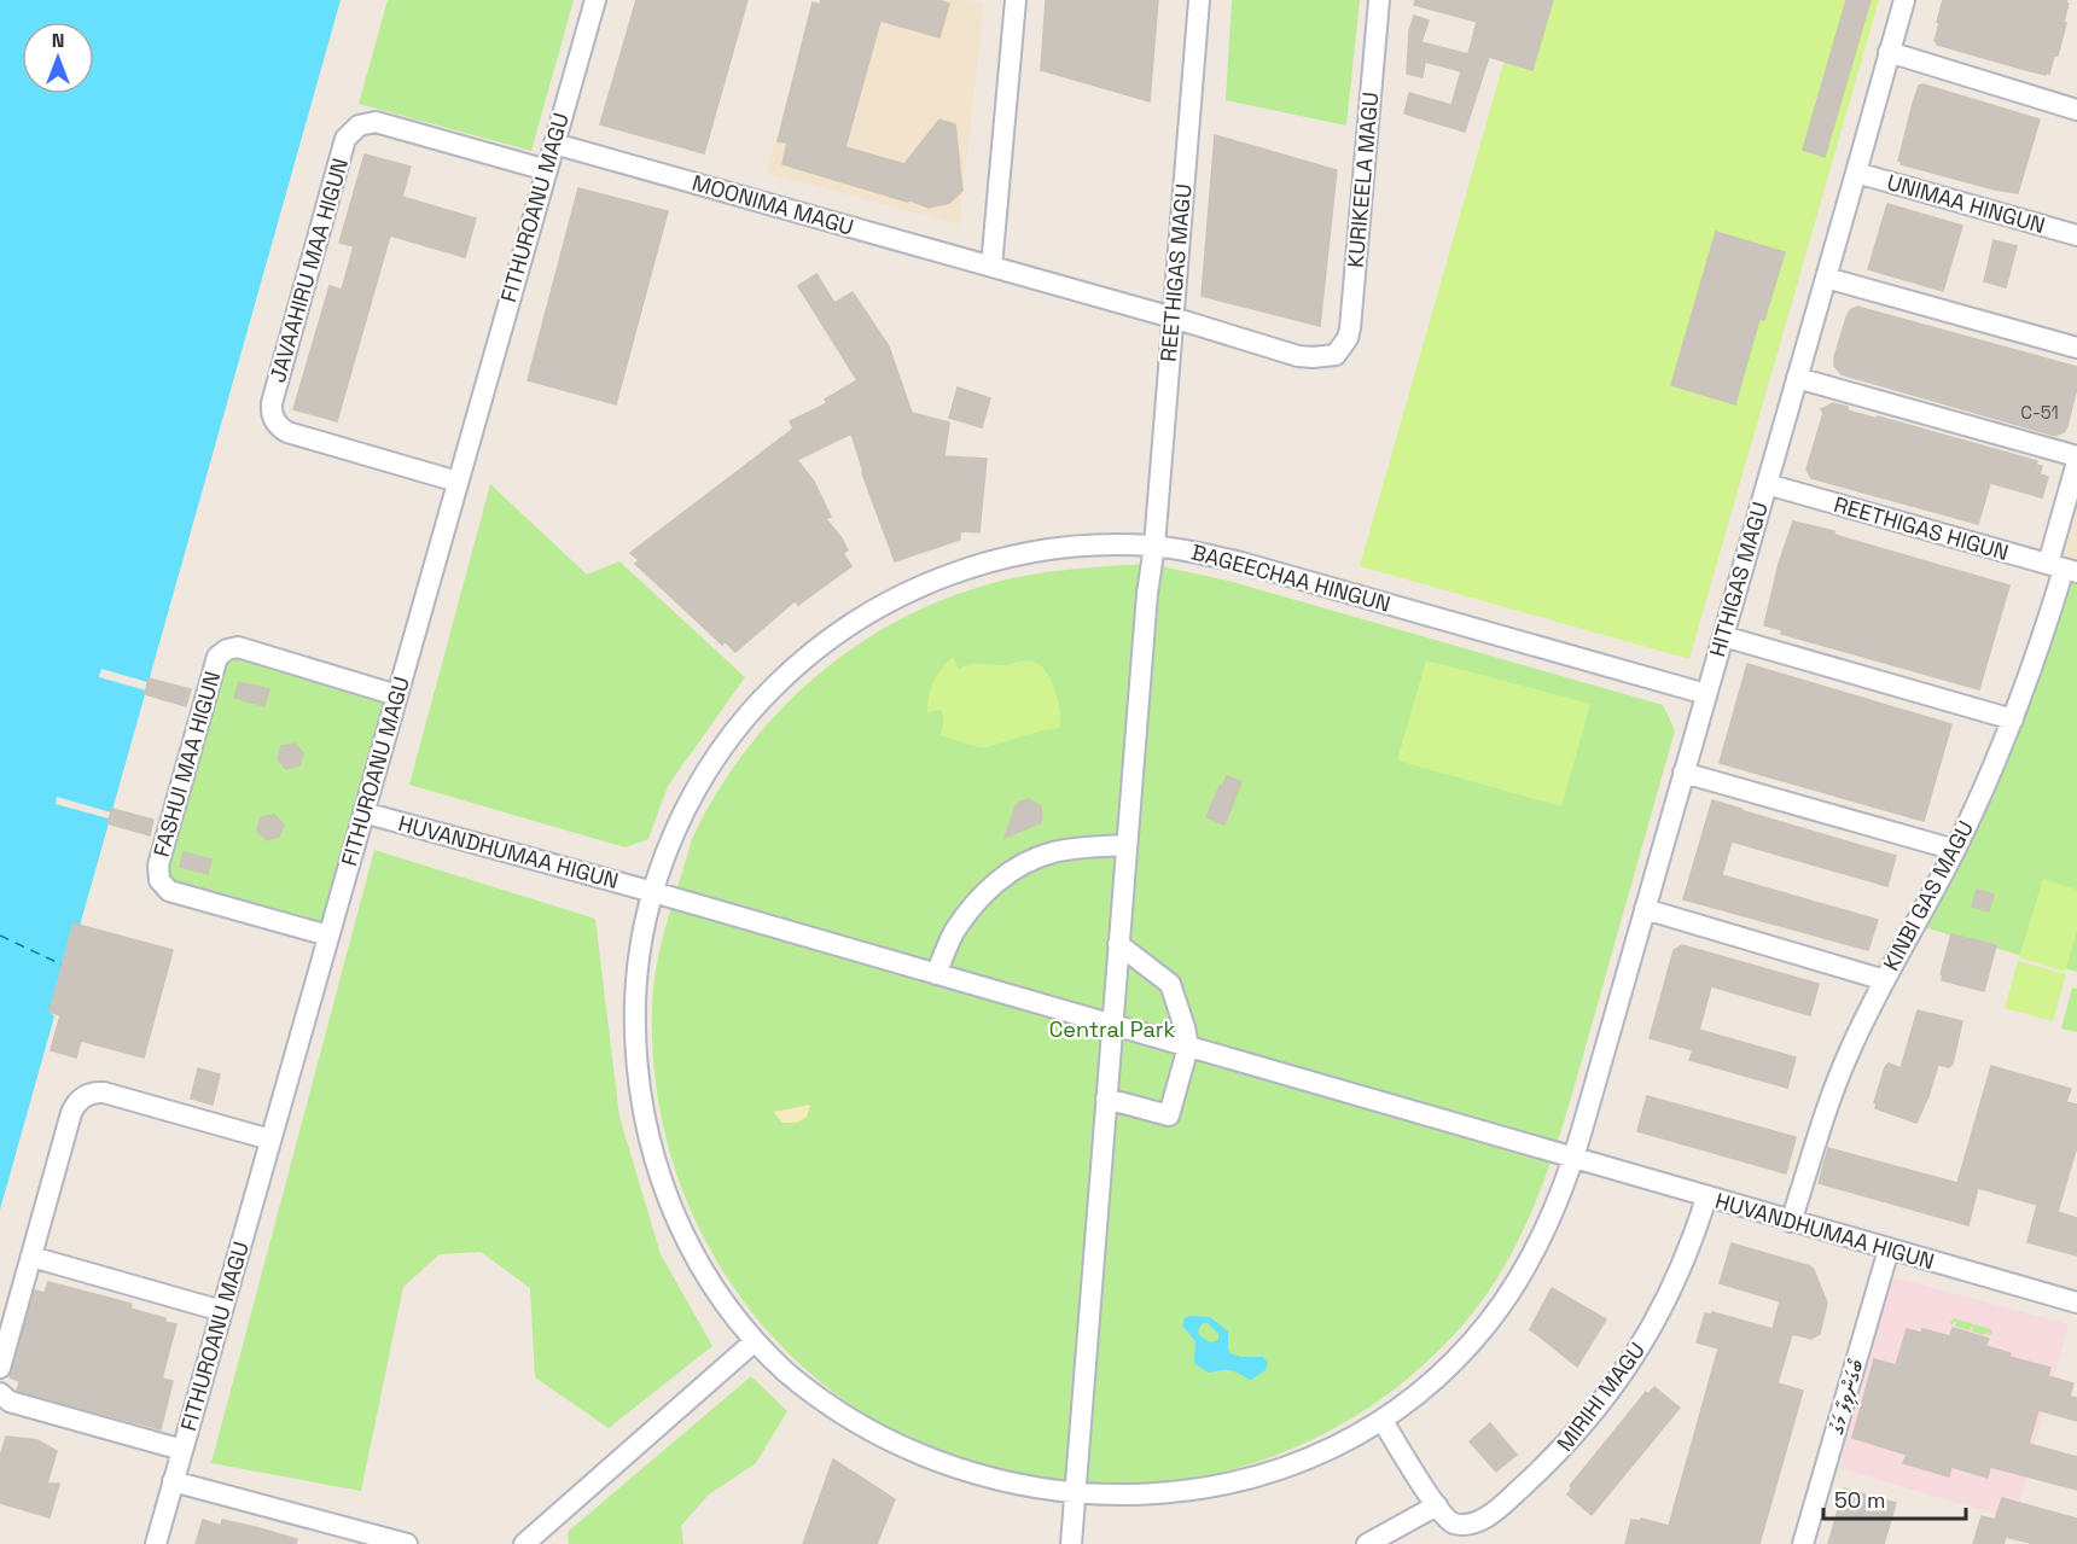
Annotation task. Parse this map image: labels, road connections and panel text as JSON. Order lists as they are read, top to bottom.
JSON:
{
  "streets": {
    "street": [
      "KURIKEELA MAGU",
      "UNIMAA HINGUN",
      "MOONIMA MAGU",
      "FITHUROANU MAGU",
      "JAVAAHIRU MAA HIGUN",
      "REETHIGAS MAGU",
      "REETHIGAS HIGUN",
      "BAGEECHAA HINGUN",
      "HITHIGAS MAGU",
      "FASHUI MAA HIGUN",
      "HUVANDHUMAA HIGUN",
      "KINBI GAS MAGU",
      "MIRIHI MAGU",
      "ބޯގަންވިލާ މަގު"
    ]
  },
  "crossings": [
    ["KURIKEELA MAGU", "MOONIMA MAGU"],
    ["UNIMAA HINGUN", "HITHIGAS MAGU"],
    ["MOONIMA MAGU", "FITHUROANU MAGU"],
    ["MOONIMA MAGU", "REETHIGAS MAGU"],
    ["FITHUROANU MAGU", "JAVAAHIRU MAA HIGUN"],
    ["FITHUROANU MAGU", "FASHUI MAA HIGUN"],
    ["FITHUROANU MAGU", "HUVANDHUMAA HIGUN"],
    ["REETHIGAS MAGU", "BAGEECHAA HINGUN"],
    ["REETHIGAS MAGU", "HUVANDHUMAA HIGUN"],
    ["REETHIGAS HIGUN", "HITHIGAS MAGU"],
    ["REETHIGAS HIGUN", "KINBI GAS MAGU"],
    ["BAGEECHAA HINGUN", "HITHIGAS MAGU"],
    ["BAGEECHAA HINGUN", "HUVANDHUMAA HIGUN"],
    ["BAGEECHAA HINGUN", "MIRIHI MAGU"],
    ["HITHIGAS MAGU", "HUVANDHUMAA HIGUN"],
    ["HUVANDHUMAA HIGUN", "KINBI GAS MAGU"],
    ["HUVANDHUMAA HIGUN", "MIRIHI MAGU"],
    ["HUVANDHUMAA HIGUN", "ބޯގަންވިލާ މަގު"]
  ],
  "parks": ["Central Park"],
  "house_numbers": ["C-51"],
  "scale_bar": "50 m",
  "north": "top"
}
